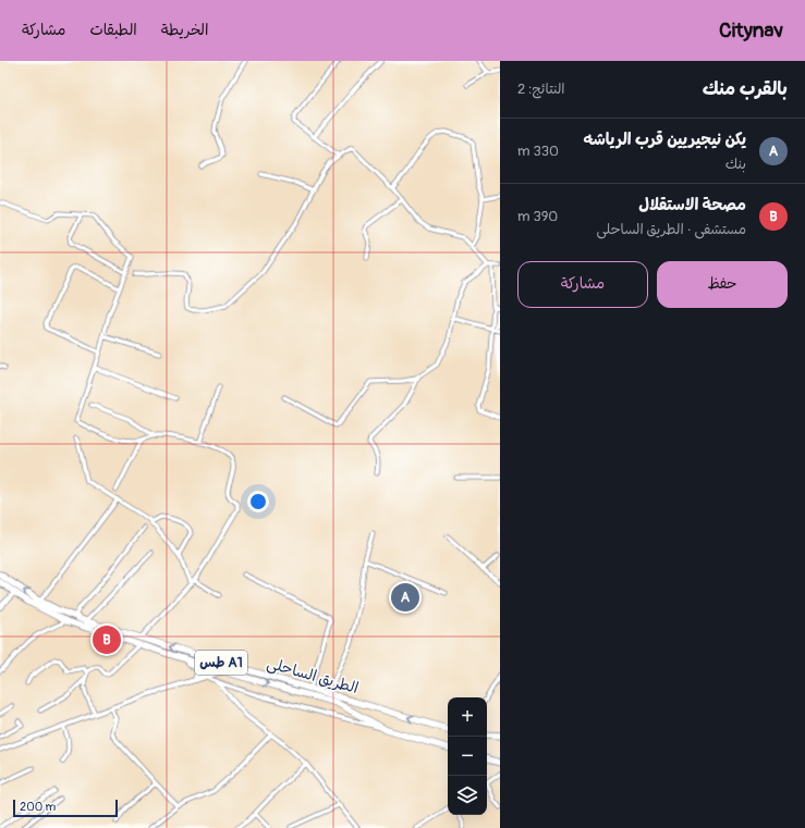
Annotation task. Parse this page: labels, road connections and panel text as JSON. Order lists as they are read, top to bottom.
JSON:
{
  "streets": {
    "highway": ["طس A1", "الطريق الساحلى"]
  },
  "scale_bar": "200 m",
  "page": {
    "header": "Citynav",
    "nav": ["الخريطة", "الطبقات", "مشاركة"],
    "heading": ["بالقرب منك", "النتائج: 2"],
    "list": [
      {
        "mark": "A",
        "name": "يكن نيجيريين قرب الرياشه",
        "note": "بنك",
        "value": "330 m"
      },
      {
        "mark": "B",
        "name": "مصحة الاستقلال",
        "note": "مستشفى · الطريق الساحلى",
        "value": "390 m"
      }
    ],
    "buttons": ["حفظ", "مشاركة"],
    "pins": ["A", "B"],
    "map_buttons": ["+", "−"],
    "scale": "200 m"
  }
}
